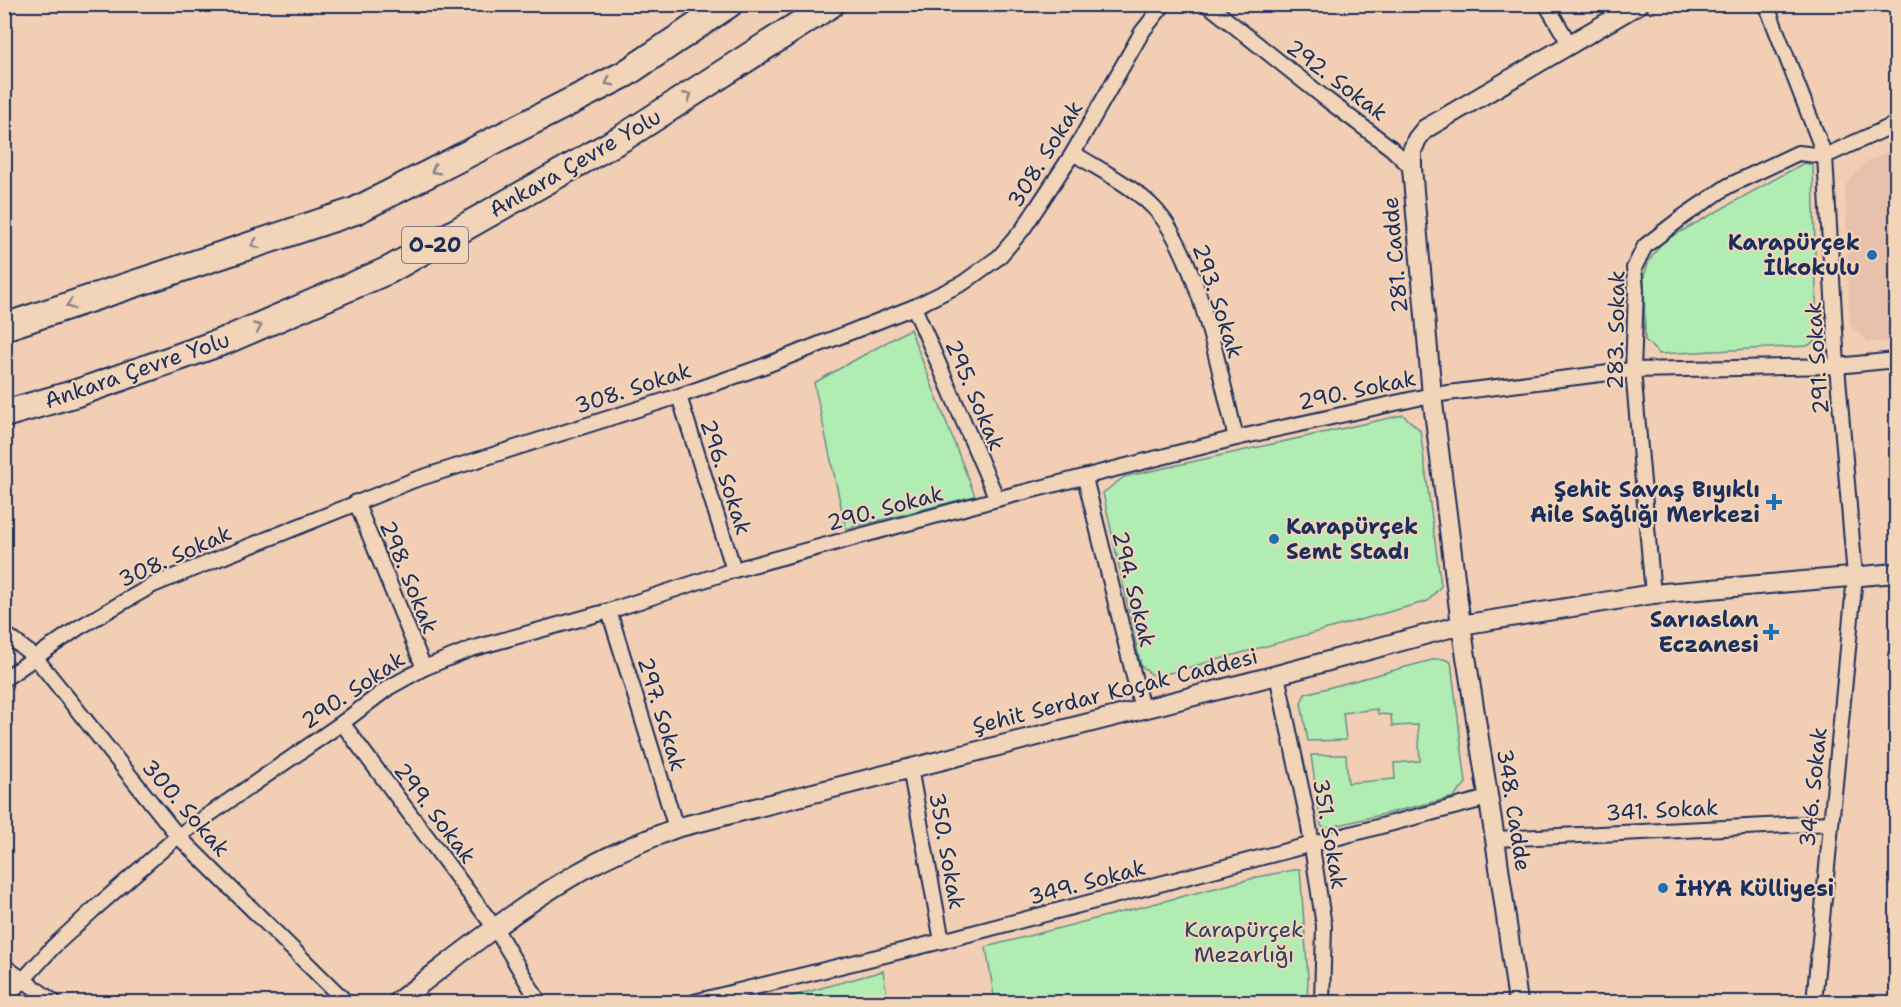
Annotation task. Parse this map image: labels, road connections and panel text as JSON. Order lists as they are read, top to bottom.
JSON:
{
  "streets": {
    "highway": ["Ankara Çevre Yolu", "O-20"],
    "street": [
      "292. Sokak",
      "308. Sokak",
      "281. Cadde",
      "293. Sokak",
      "283. Sokak",
      "291. Sokak",
      "290. Sokak",
      "295. Sokak",
      "296. Sokak",
      "298. Sokak",
      "294. Sokak",
      "Şehit Serdar Koçak Caddesi",
      "297. Sokak",
      "346. Sokak",
      "300. Sokak",
      "348. Cadde",
      "341. Sokak",
      "299. Sokak",
      "351. Sokak",
      "350. Sokak",
      "349. Sokak"
    ]
  },
  "crossings": [
    ["292. Sokak", "281. Cadde"],
    ["308. Sokak", "293. Sokak"],
    ["308. Sokak", "295. Sokak"],
    ["308. Sokak", "296. Sokak"],
    ["308. Sokak", "298. Sokak"],
    ["308. Sokak", "300. Sokak"],
    ["281. Cadde", "290. Sokak"],
    ["281. Cadde", "Şehit Serdar Koçak Caddesi"],
    ["281. Cadde", "348. Cadde"],
    ["293. Sokak", "290. Sokak"],
    ["283. Sokak", "291. Sokak"],
    ["283. Sokak", "290. Sokak"],
    ["283. Sokak", "Şehit Serdar Koçak Caddesi"],
    ["291. Sokak", "290. Sokak"],
    ["291. Sokak", "Şehit Serdar Koçak Caddesi"],
    ["291. Sokak", "346. Sokak"],
    ["290. Sokak", "295. Sokak"],
    ["290. Sokak", "296. Sokak"],
    ["290. Sokak", "298. Sokak"],
    ["290. Sokak", "294. Sokak"],
    ["290. Sokak", "297. Sokak"],
    ["290. Sokak", "300. Sokak"],
    ["290. Sokak", "299. Sokak"],
    ["294. Sokak", "Şehit Serdar Koçak Caddesi"],
    ["Şehit Serdar Koçak Caddesi", "297. Sokak"],
    ["Şehit Serdar Koçak Caddesi", "346. Sokak"],
    ["Şehit Serdar Koçak Caddesi", "348. Cadde"],
    ["Şehit Serdar Koçak Caddesi", "299. Sokak"],
    ["Şehit Serdar Koçak Caddesi", "351. Sokak"],
    ["Şehit Serdar Koçak Caddesi", "350. Sokak"],
    ["346. Sokak", "341. Sokak"],
    ["348. Cadde", "341. Sokak"],
    ["348. Cadde", "349. Sokak"],
    ["351. Sokak", "349. Sokak"],
    ["350. Sokak", "349. Sokak"]
  ],
  "parks": ["Karapürçek Mezarlığı"],
  "places": {
    "other": ["Karapürçek İlkokulu", "Karapürçek Semt Stadı", "İHYA Külliyesi"],
    "health": ["Şehit Savaş Bıyıklı Aile Sağlığı Merkezi", "Sarıaslan Eczanesi"]
  }
}
